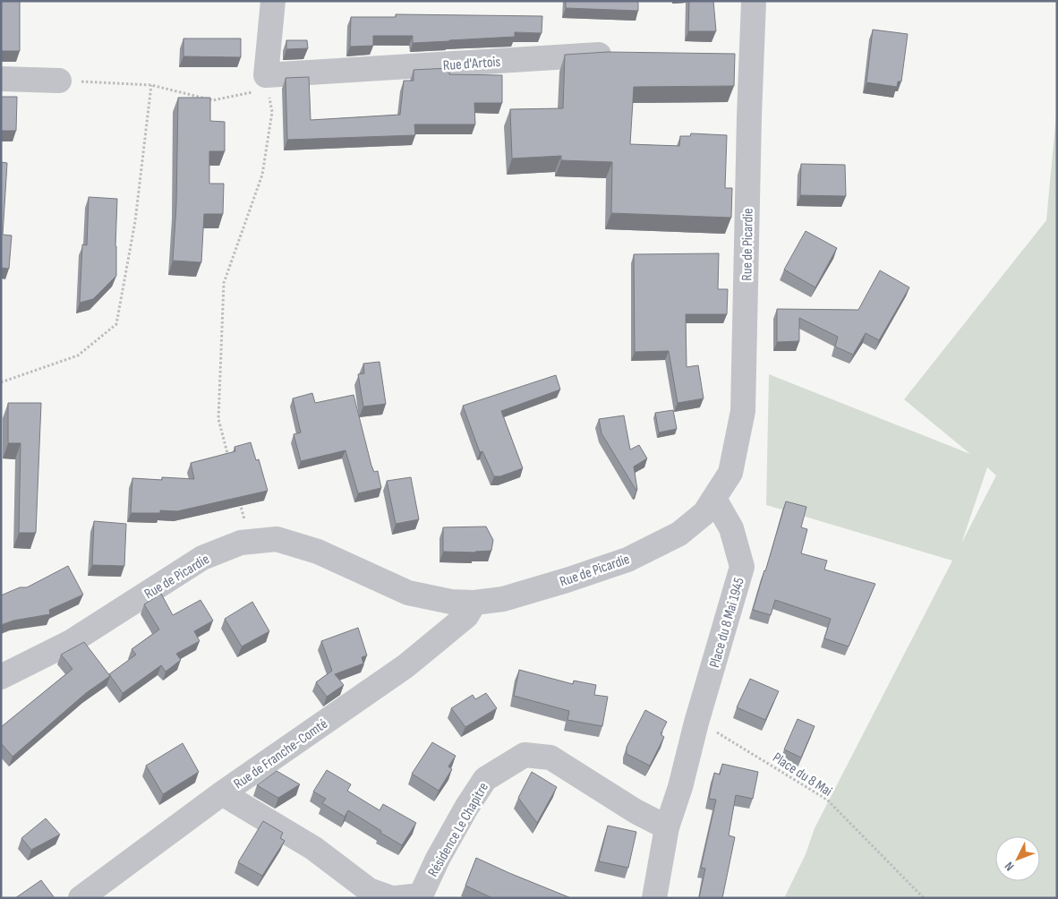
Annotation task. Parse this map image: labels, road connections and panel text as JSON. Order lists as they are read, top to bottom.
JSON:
{
  "streets": {
    "street": [
      "Rue d'Artois",
      "Rue de Picardie",
      "Place du 8 Mai 1945",
      "Rue de Franche-Comté",
      "Résidence Le Chapitre"
    ],
    "path": ["Place du 8 Mai"]
  },
  "crossings": [
    ["Rue de Picardie", "Place du 8 Mai 1945"],
    ["Rue de Picardie", "Rue de Franche-Comté"],
    ["Place du 8 Mai 1945", "Place du 8 Mai"]
  ],
  "north": "bottom left"
}
